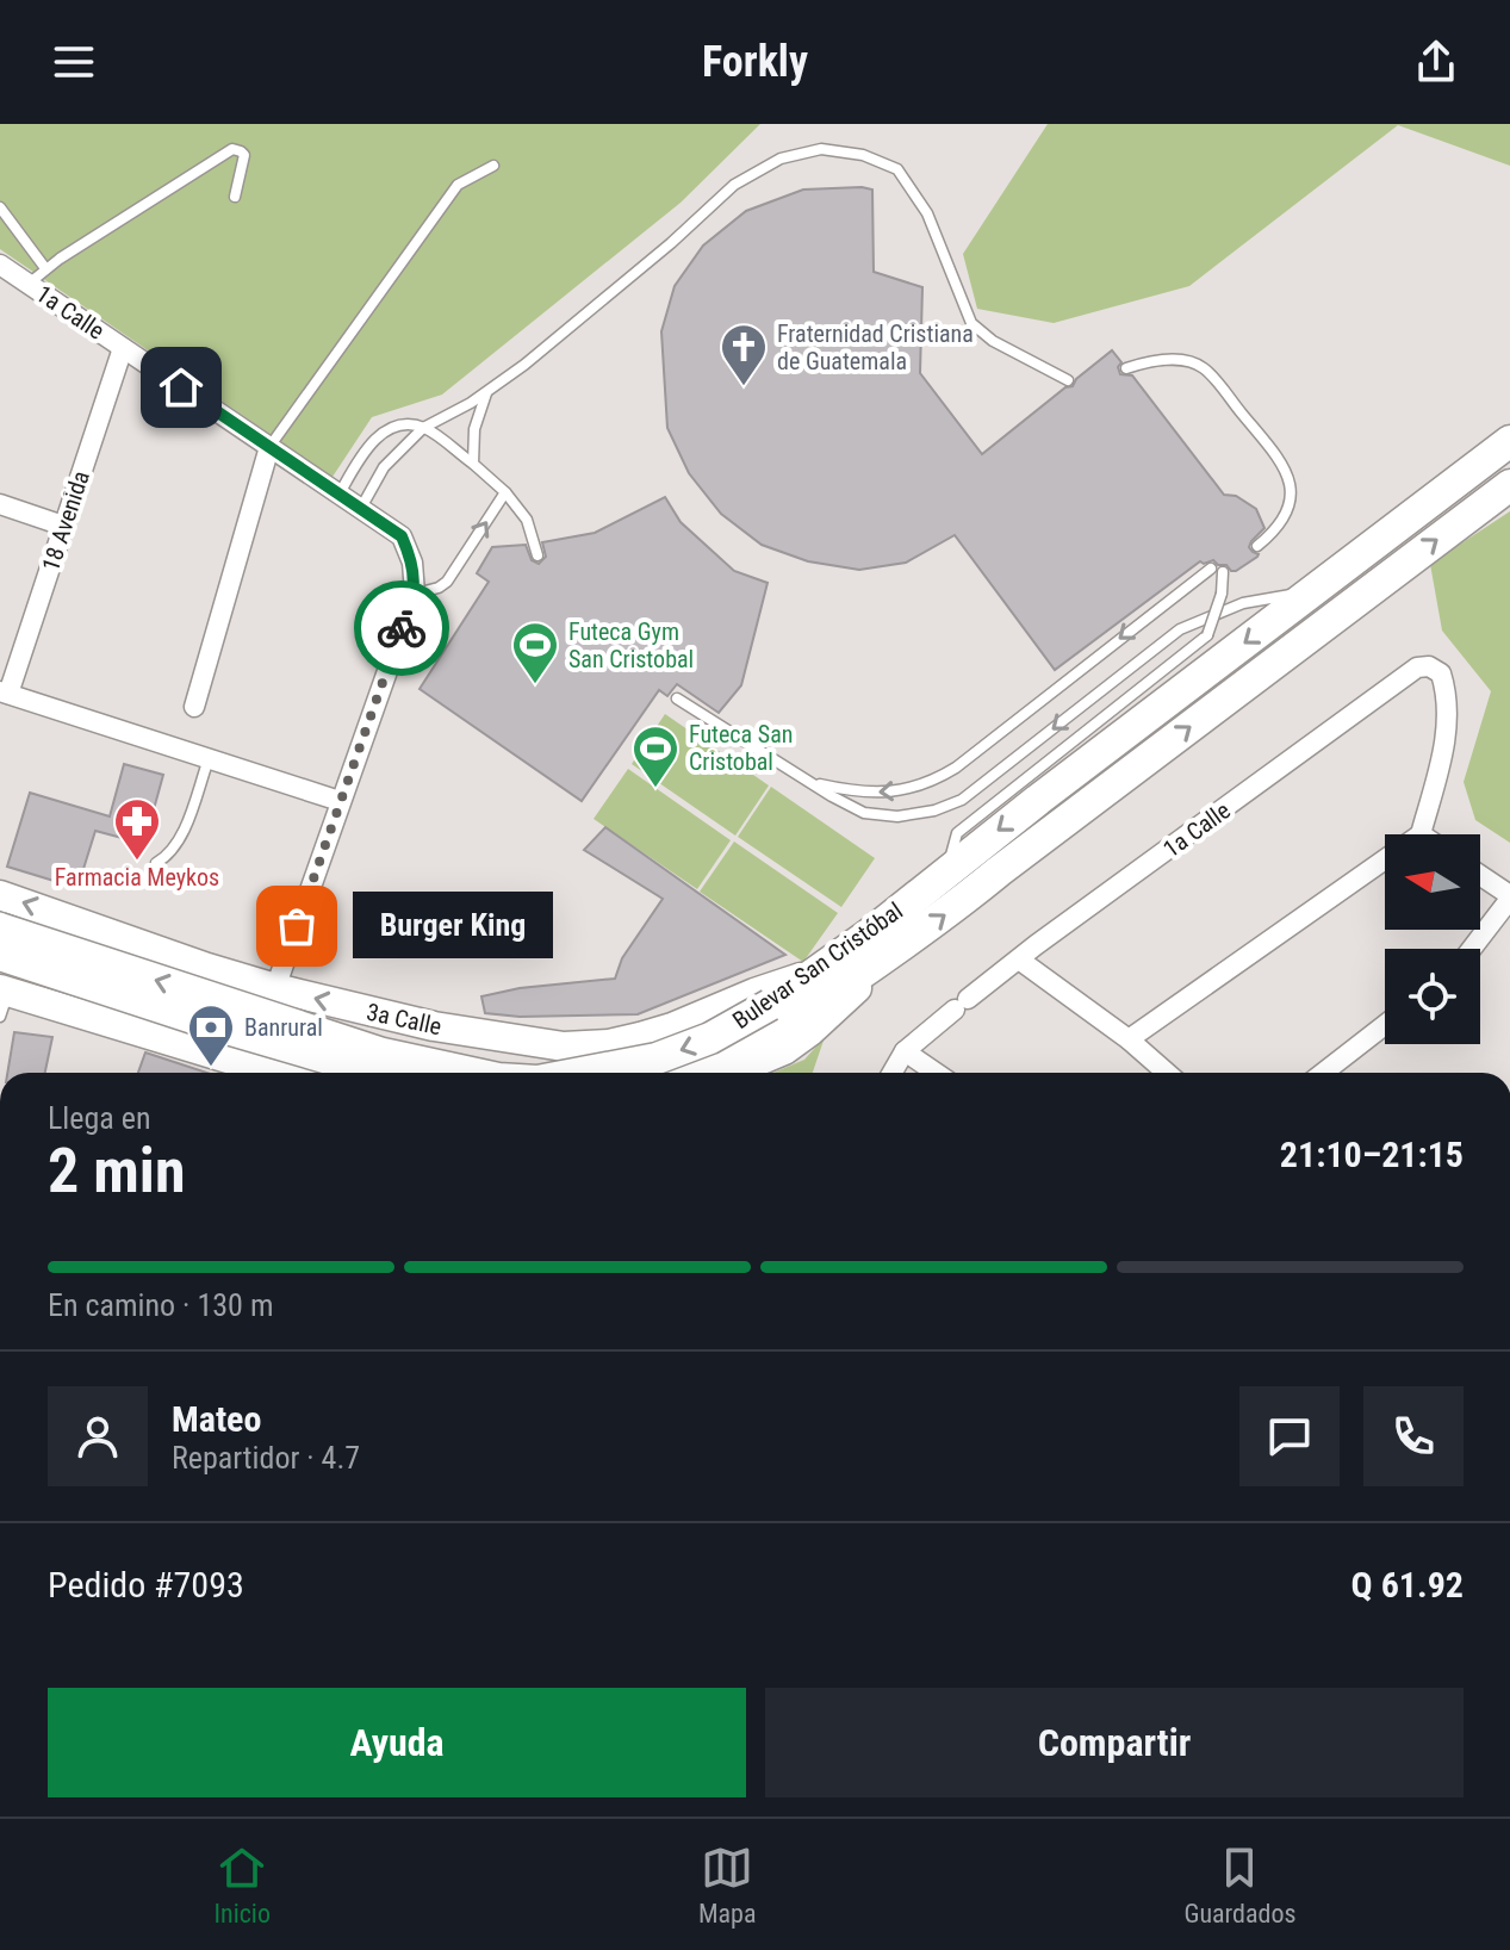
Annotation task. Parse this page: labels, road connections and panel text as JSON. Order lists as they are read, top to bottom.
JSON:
{
  "streets": {
    "main road": ["Bulevar San Cristóbal"],
    "street": ["1a Calle", "18 Avenida", "3a Calle"]
  },
  "crossings": [
    ["1a Calle", "18 Avenida"],
    ["Bulevar San Cristóbal", "3a Calle"]
  ],
  "places": {
    "church": ["Fraternidad Cristiana de Guatemala"],
    "sports": ["Futeca Gym San Cristobal", "Futeca San Cristobal"],
    "pharmacy": ["Farmacia Meykos"],
    "other": ["Burger King"],
    "bank": ["Banrural"]
  },
  "north": "left",
  "page": {
    "header": "Forkly",
    "bubble": "Burger King",
    "heading": ["2 min", "Llega en", "21:10–21:15"],
    "panel": [
      "Mateo",
      "Repartidor · 4.7",
      "Pedido #7093",
      "Q 61.92"
    ],
    "bar": "En camino · 130 m",
    "buttons": ["Ayuda", "Compartir"],
    "tabs": ["Inicio", "Mapa", "Guardados"]
  }
}
